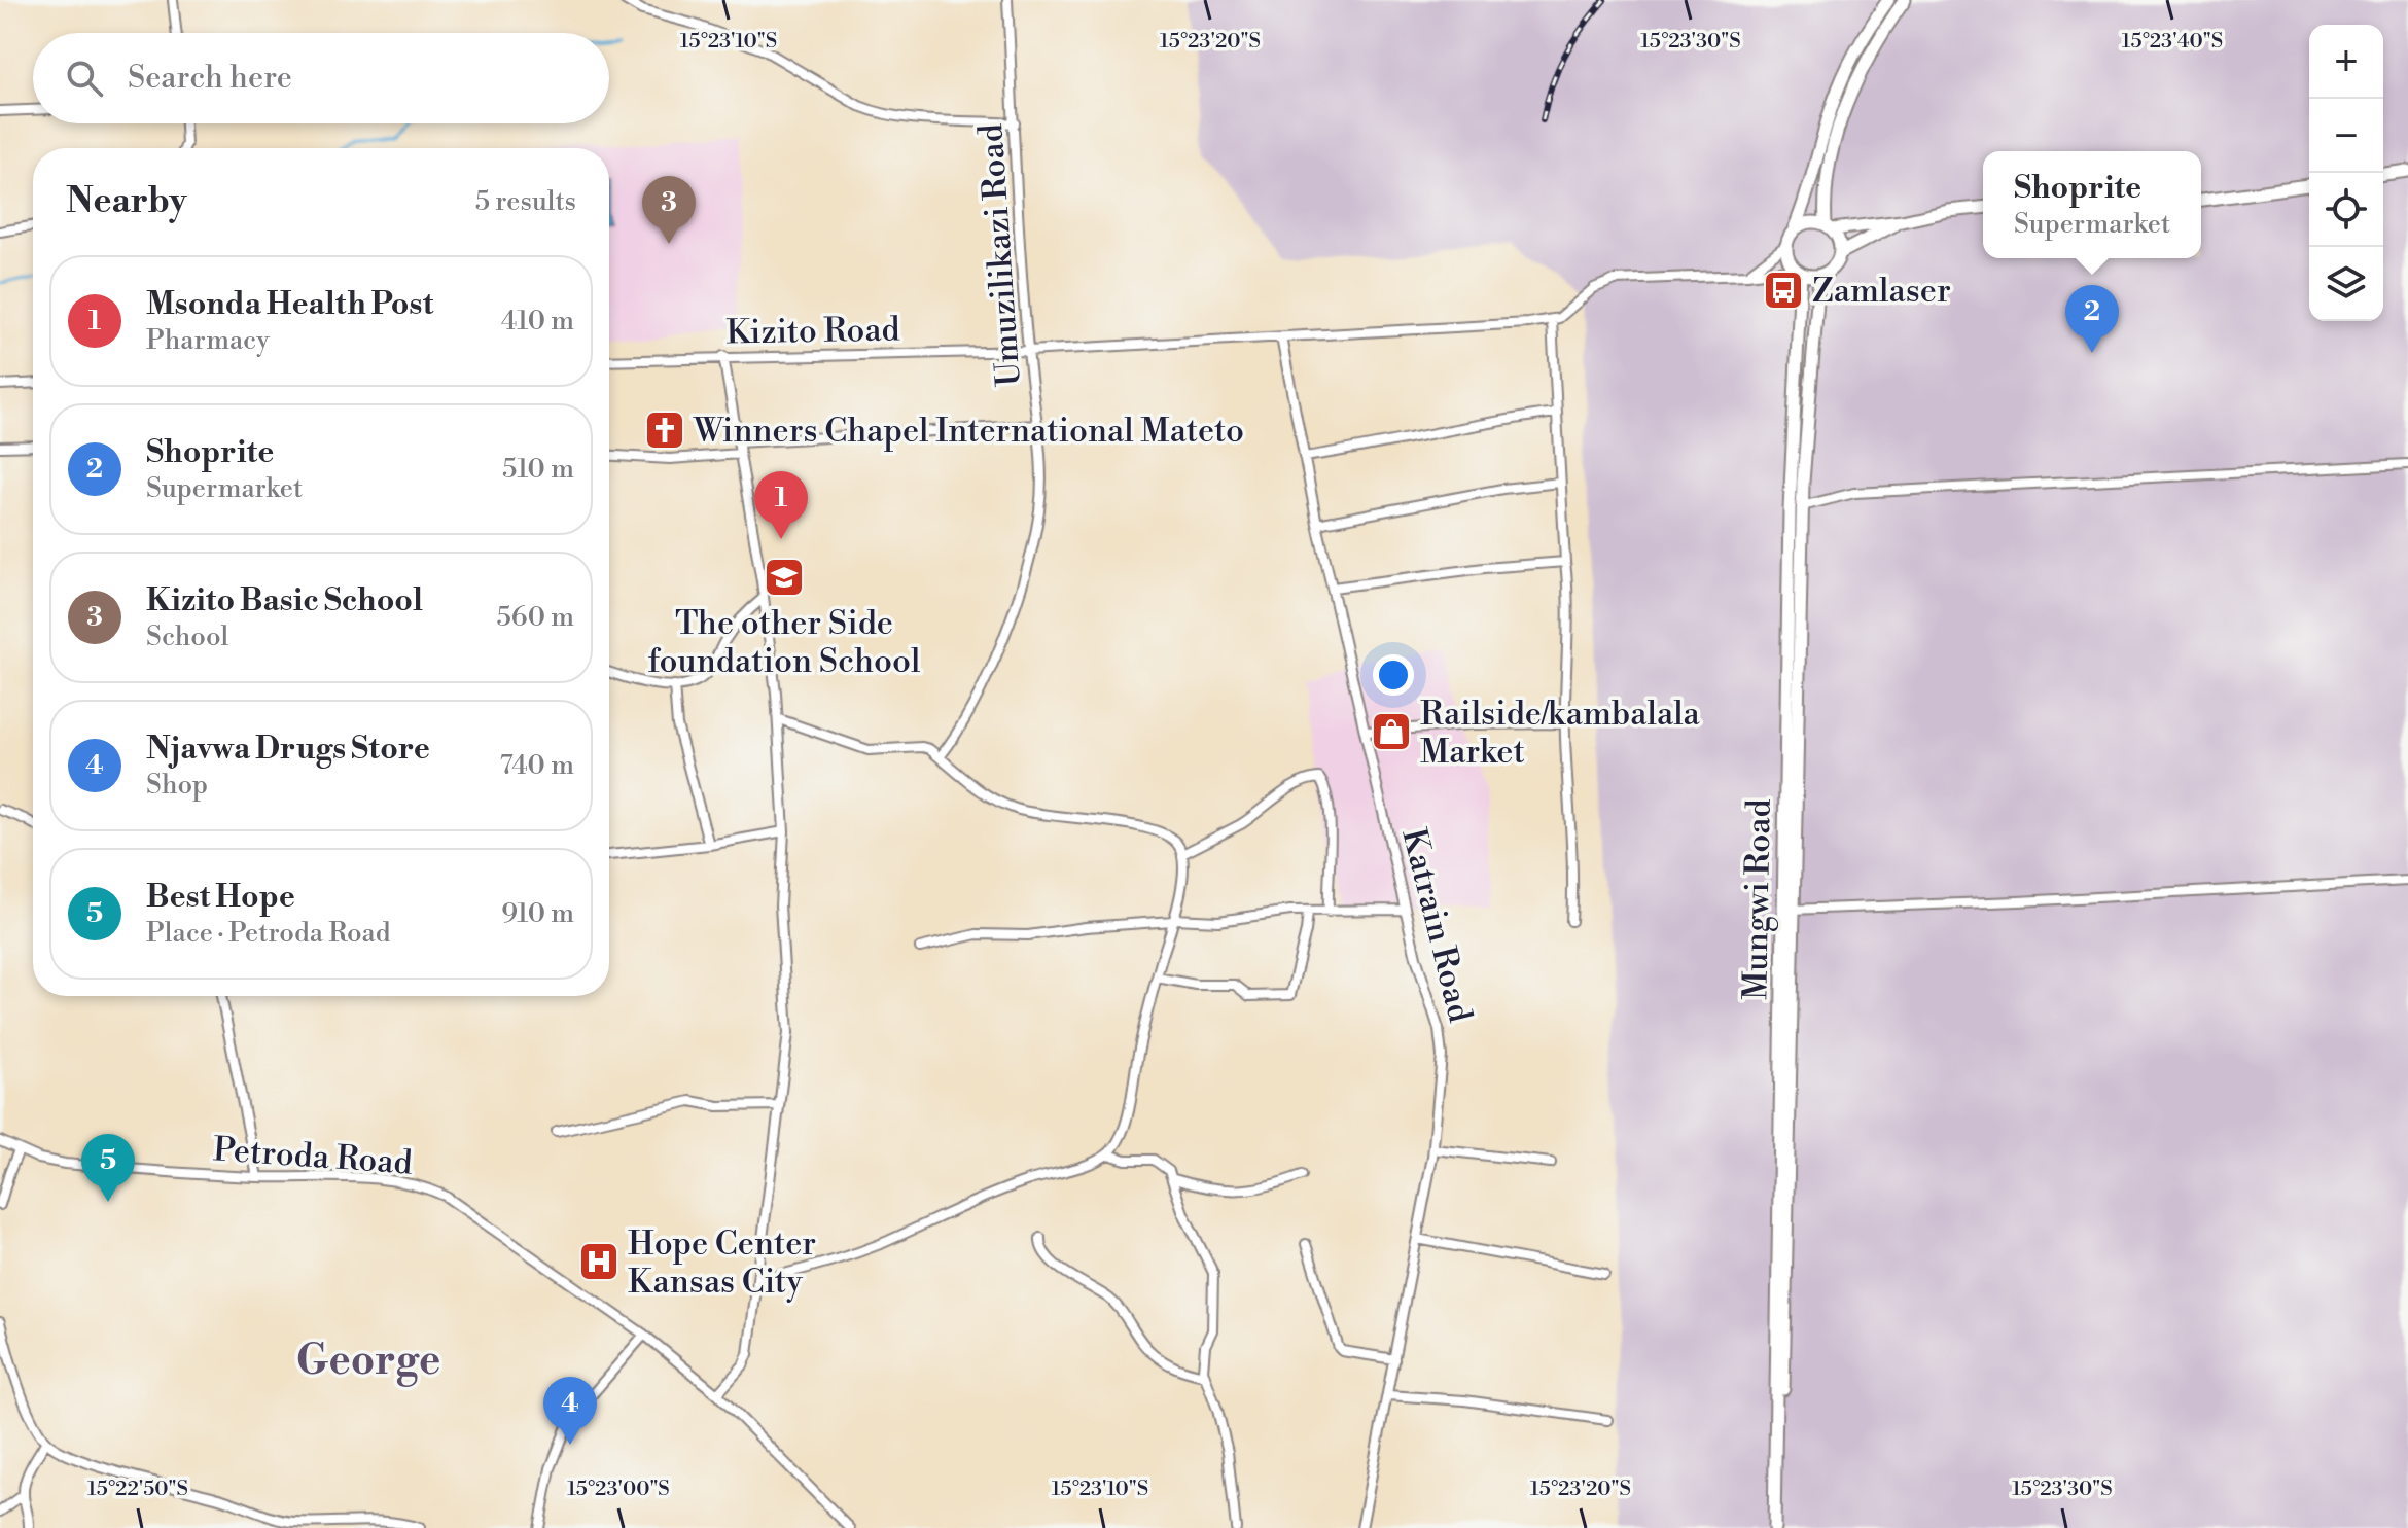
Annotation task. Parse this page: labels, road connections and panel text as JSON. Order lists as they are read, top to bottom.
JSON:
{
  "streets": {
    "main road": ["Mungwi Road"],
    "street": [
      "Umuzilikazi Road",
      "Kizito Road",
      "Katrain Road",
      "Petroda Road"
    ]
  },
  "crossings": [
    ["Umuzilikazi Road", "Kizito Road"],
    ["Kizito Road", "Katrain Road"]
  ],
  "districts": ["George"],
  "places": {
    "bus stop": ["Zamlaser"],
    "church": ["Winners Chapel International Mateto"],
    "school or university": ["The other Side foundation School"],
    "shop": ["Railside/kambalala Market"],
    "hospital": ["Hope Center Kansas City"]
  },
  "page": {
    "map_buttons": ["+", "−"],
    "search": "Search here",
    "heading": ["Nearby", "5 results"],
    "popup": ["Shoprite", "Supermarket"],
    "pins": [
      "3",
      "2",
      "1",
      "5",
      "4"
    ],
    "list": [
      {
        "mark": "1",
        "name": "Msonda Health Post",
        "note": "Pharmacy",
        "value": "410 m"
      },
      {
        "mark": "2",
        "name": "Shoprite",
        "note": "Supermarket",
        "value": "510 m"
      },
      {
        "mark": "3",
        "name": "Kizito Basic School",
        "note": "School",
        "value": "560 m"
      },
      {
        "mark": "4",
        "name": "Njavwa Drugs Store",
        "note": "Shop",
        "value": "740 m"
      },
      {
        "mark": "5",
        "name": "Best Hope",
        "note": "Place · Petroda Road",
        "value": "910 m"
      }
    ]
  },
  "coordinates": [
    "15°23'10\"S",
    "15°23'20\"S",
    "15°23'30\"S",
    "15°23'40\"S",
    "15°22'50\"S",
    "15°23'00\"S"
  ]
}
